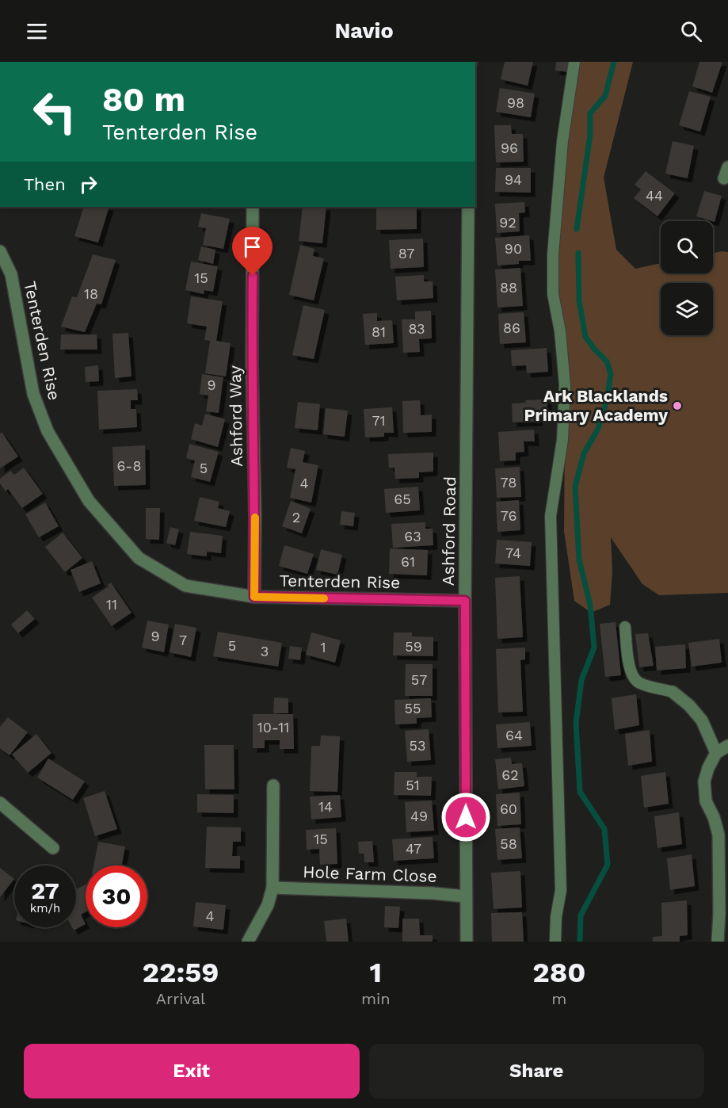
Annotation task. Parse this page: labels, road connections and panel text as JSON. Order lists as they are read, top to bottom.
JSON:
{
  "streets": {
    "street": [
      "Tenterden Rise",
      "Ashford Way",
      "Ashford Road",
      "Hole Farm Close"
    ]
  },
  "crossings": [
    ["Tenterden Rise", "Ashford Way"],
    ["Tenterden Rise", "Ashford Road"],
    ["Ashford Road", "Hole Farm Close"]
  ],
  "places": ["Ark Blacklands Primary Academy"],
  "house_numbers": [
    "98",
    "96",
    "94",
    "44",
    "92",
    "90",
    "87",
    "15",
    "88",
    "18",
    "86",
    "83",
    "81",
    "9",
    "71",
    "6-8",
    "5",
    "78",
    "4",
    "65",
    "76",
    "2",
    "63",
    "74",
    "61",
    "11",
    "9",
    "7",
    "5",
    "59",
    "1",
    "3",
    "57",
    "55",
    "10-11",
    "64",
    "53",
    "62",
    "51",
    "14",
    "60",
    "49",
    "15",
    "58",
    "47",
    "4"
  ],
  "page": {
    "header": "Navio",
    "turn": ["80 m", "Tenterden Rise"],
    "then": "Then",
    "speed": "27 km/h",
    "limit": "30",
    "eta": [
      "22:59",
      "Arrival",
      "1",
      "min",
      "280",
      "m"
    ],
    "buttons": ["Exit", "Share"]
  }
}
